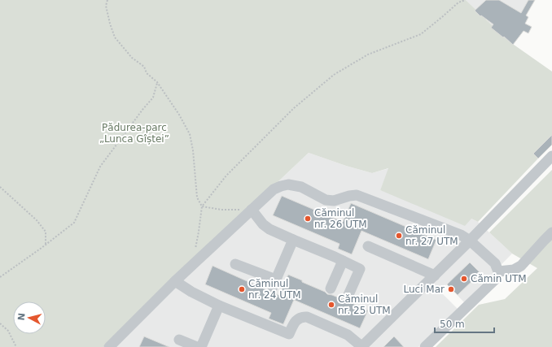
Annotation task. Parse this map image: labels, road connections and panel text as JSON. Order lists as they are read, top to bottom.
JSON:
{
  "parks": ["Pădurea-parc „Lunca Gîștei”"],
  "places": [
    "Căminul nr. 26 UTM",
    "Căminul nr. 27 UTM",
    "Cămin UTM",
    "Căminul nr. 24 UTM",
    "Luci Mar",
    "Căminul nr. 25 UTM"
  ],
  "scale_bar": "50 m",
  "north": "left"
}
